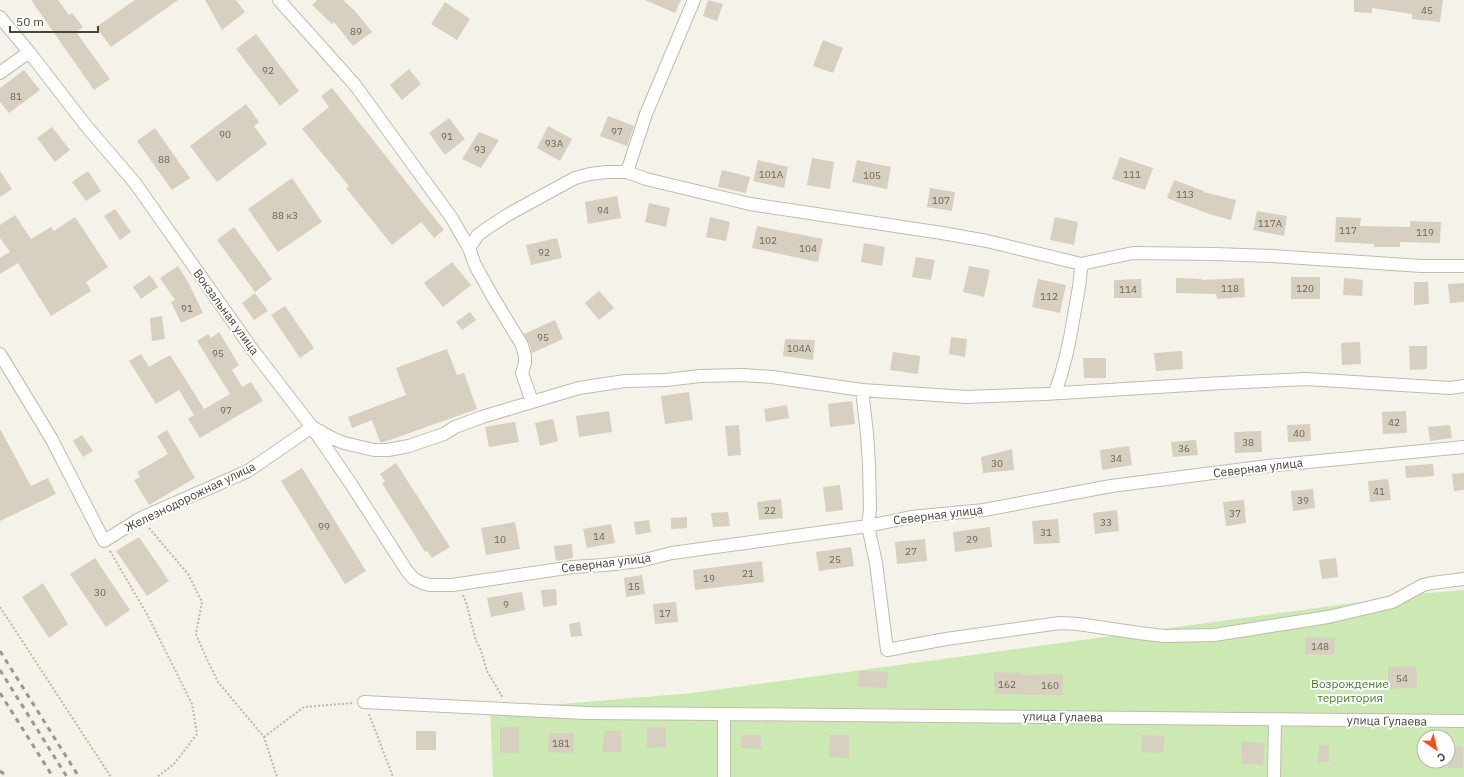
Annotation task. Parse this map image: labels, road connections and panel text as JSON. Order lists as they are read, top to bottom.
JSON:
{
  "streets": {
    "street": [
      "Вокзальная улица",
      "Северная улица",
      "Железнодорожная улица",
      "улица Гулаева"
    ]
  },
  "crossings": [
    ["Вокзальная улица", "Северная улица"],
    ["Вокзальная улица", "Железнодорожная улица"]
  ],
  "parks": ["Возрождение территория"],
  "house_numbers": [
    "45",
    "89",
    "92",
    "81",
    "97",
    "90",
    "91",
    "93А",
    "93",
    "88",
    "101А",
    "111",
    "105",
    "113",
    "107",
    "94",
    "88 к3",
    "117А",
    "117",
    "119",
    "102",
    "104",
    "92",
    "118",
    "120",
    "114",
    "112",
    "91",
    "95",
    "104А",
    "95",
    "97",
    "42",
    "40",
    "38",
    "36",
    "34",
    "30",
    "41",
    "39",
    "22",
    "37",
    "33",
    "99",
    "31",
    "14",
    "10",
    "29",
    "27",
    "25",
    "21",
    "19",
    "15",
    "30",
    "9",
    "17",
    "148",
    "54",
    "162",
    "160",
    "181"
  ],
  "scale_bar": "50 m",
  "north": "bottom right"
}
